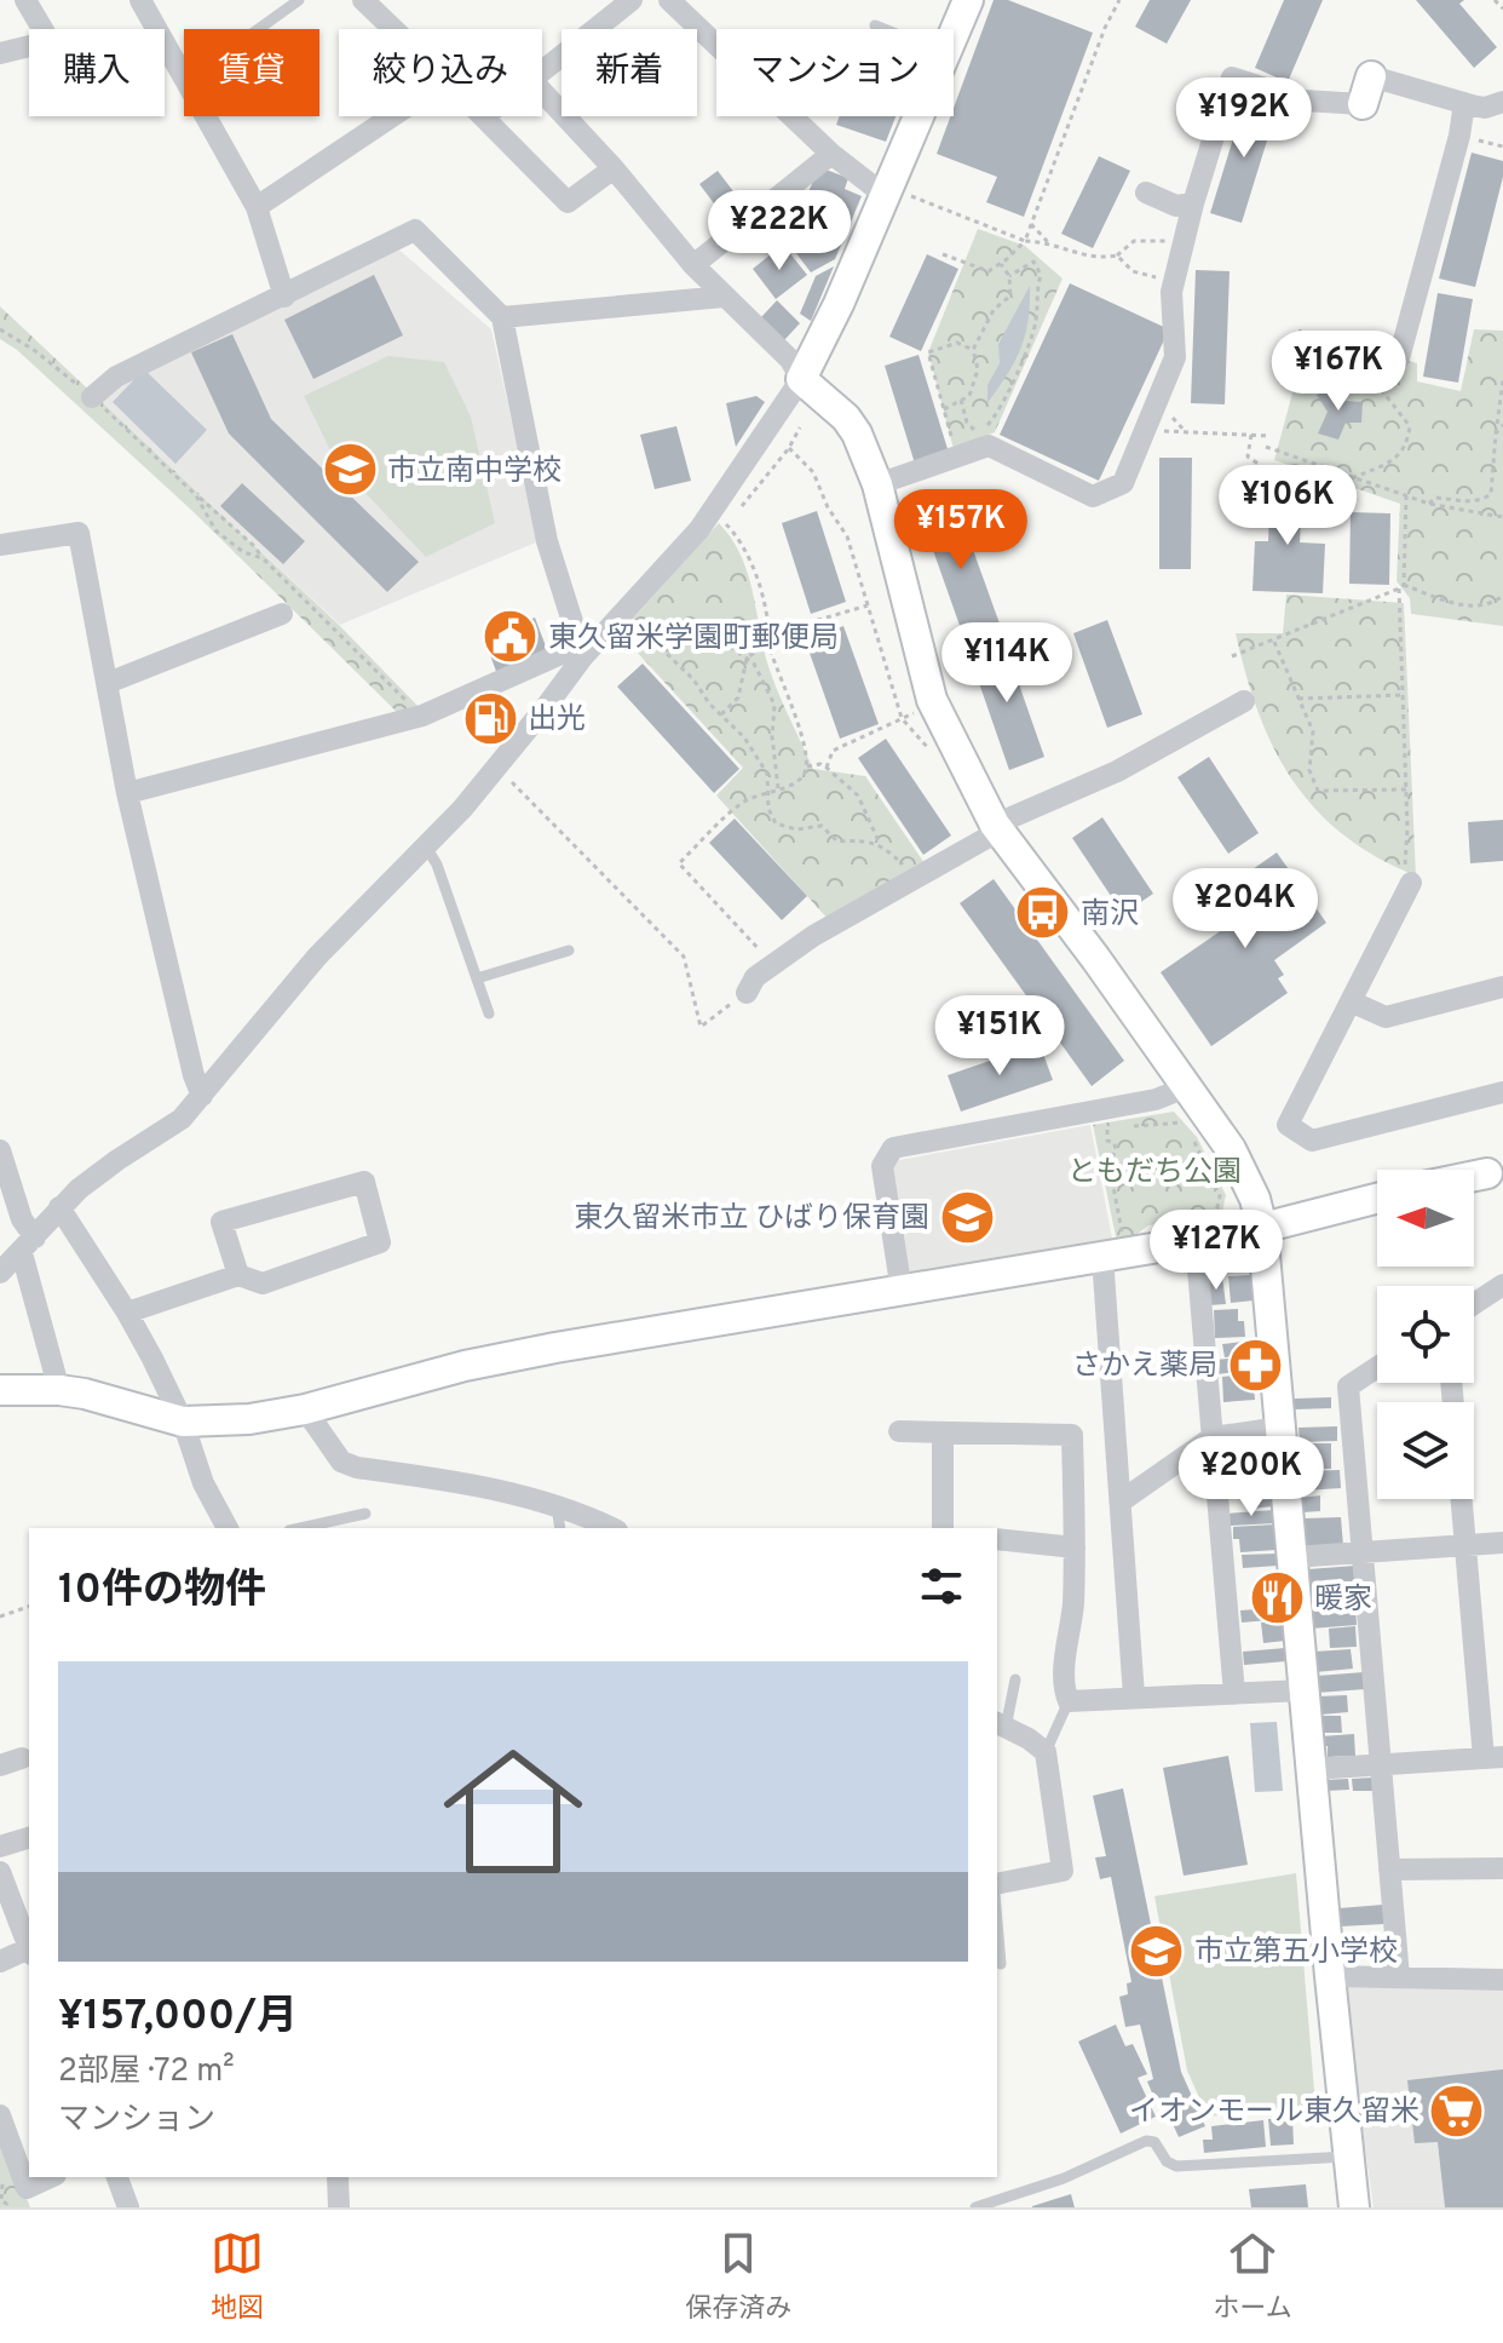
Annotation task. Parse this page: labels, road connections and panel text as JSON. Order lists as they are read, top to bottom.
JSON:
{
  "parks": ["ともだち公園"],
  "places": {
    "school or university": ["市立南中学校", "東久留米市立 ひばり保育園", "市立第五小学校"],
    "public building": ["東久留米学園町郵便局"],
    "fuel station": ["出光"],
    "bus stop": ["南沢"],
    "pharmacy": ["さかえ薬局"],
    "restaurant": ["暖家"],
    "supermarket": ["イオンモール東久留米"]
  },
  "north": "left",
  "page": {
    "chip": [
      "購入",
      "賃貸",
      "絞り込み",
      "新着",
      "マンション"
    ],
    "price": [
      "¥192K",
      "¥222K",
      "¥167K",
      "¥106K",
      "¥157K",
      "¥114K",
      "¥204K",
      "¥151K",
      "¥127K",
      "¥200K"
    ],
    "heading": "10件の物件",
    "list": [
      {
        "name": "¥157,000/月",
        "note": "2部屋 · 72 m² · マンション"
      }
    ],
    "tabs": ["地図", "保存済み", "ホーム"]
  }
}
